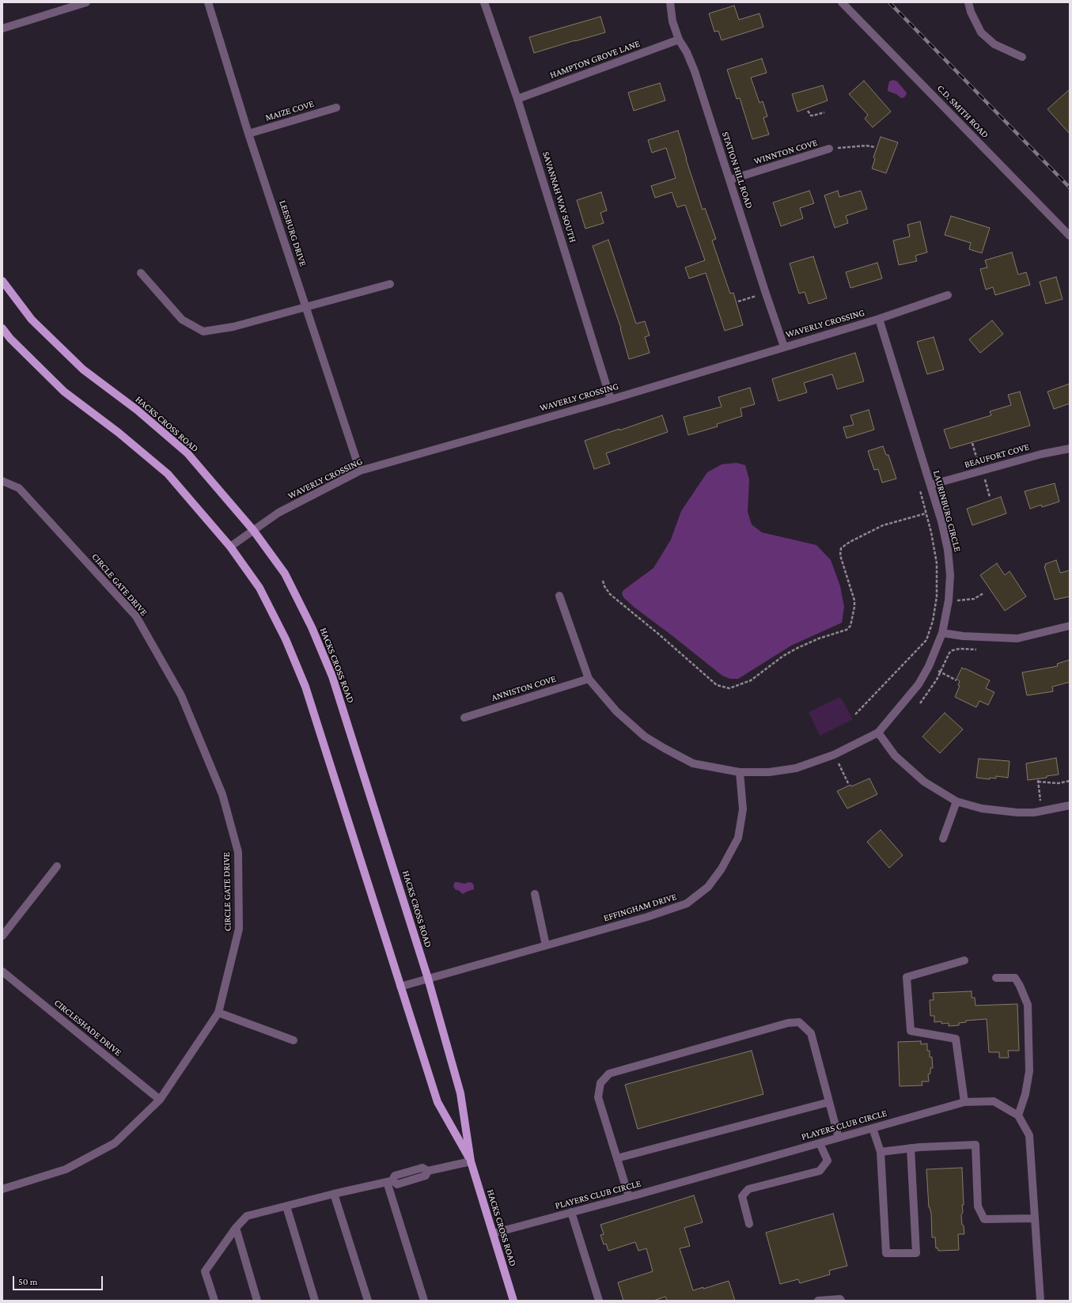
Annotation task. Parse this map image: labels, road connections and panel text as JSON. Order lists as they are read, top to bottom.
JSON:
{
  "streets": {
    "main road": ["HACKS CROSS ROAD"],
    "street": [
      "HAMPTON GROVE LANE",
      "MAIZE COVE",
      "C.D. SMITH ROAD",
      "WINNTON COVE",
      "STATION HILL ROAD",
      "SAVANNAH WAY SOUTH",
      "LEESBURG DRIVE",
      "WAVERLY CROSSING",
      "BEAUFORT COVE",
      "LAURINBURG CIRCLE",
      "CIRCLE GATE DRIVE",
      "ANNISTON COVE",
      "EFFINGHAM DRIVE",
      "CIRCLESHADE DRIVE",
      "PLAYERS CLUB CIRCLE"
    ]
  },
  "crossings": [
    ["HAMPTON GROVE LANE", "STATION HILL ROAD"],
    ["HAMPTON GROVE LANE", "SAVANNAH WAY SOUTH"],
    ["MAIZE COVE", "LEESBURG DRIVE"],
    ["WINNTON COVE", "STATION HILL ROAD"],
    ["STATION HILL ROAD", "WAVERLY CROSSING"],
    ["SAVANNAH WAY SOUTH", "WAVERLY CROSSING"],
    ["LEESBURG DRIVE", "WAVERLY CROSSING"],
    ["WAVERLY CROSSING", "HACKS CROSS ROAD"],
    ["WAVERLY CROSSING", "LAURINBURG CIRCLE"],
    ["HACKS CROSS ROAD", "EFFINGHAM DRIVE"],
    ["HACKS CROSS ROAD", "PLAYERS CLUB CIRCLE"],
    ["BEAUFORT COVE", "LAURINBURG CIRCLE"],
    ["LAURINBURG CIRCLE", "ANNISTON COVE"],
    ["LAURINBURG CIRCLE", "EFFINGHAM DRIVE"],
    ["CIRCLE GATE DRIVE", "CIRCLESHADE DRIVE"]
  ],
  "scale_bar": "50 m"
}
